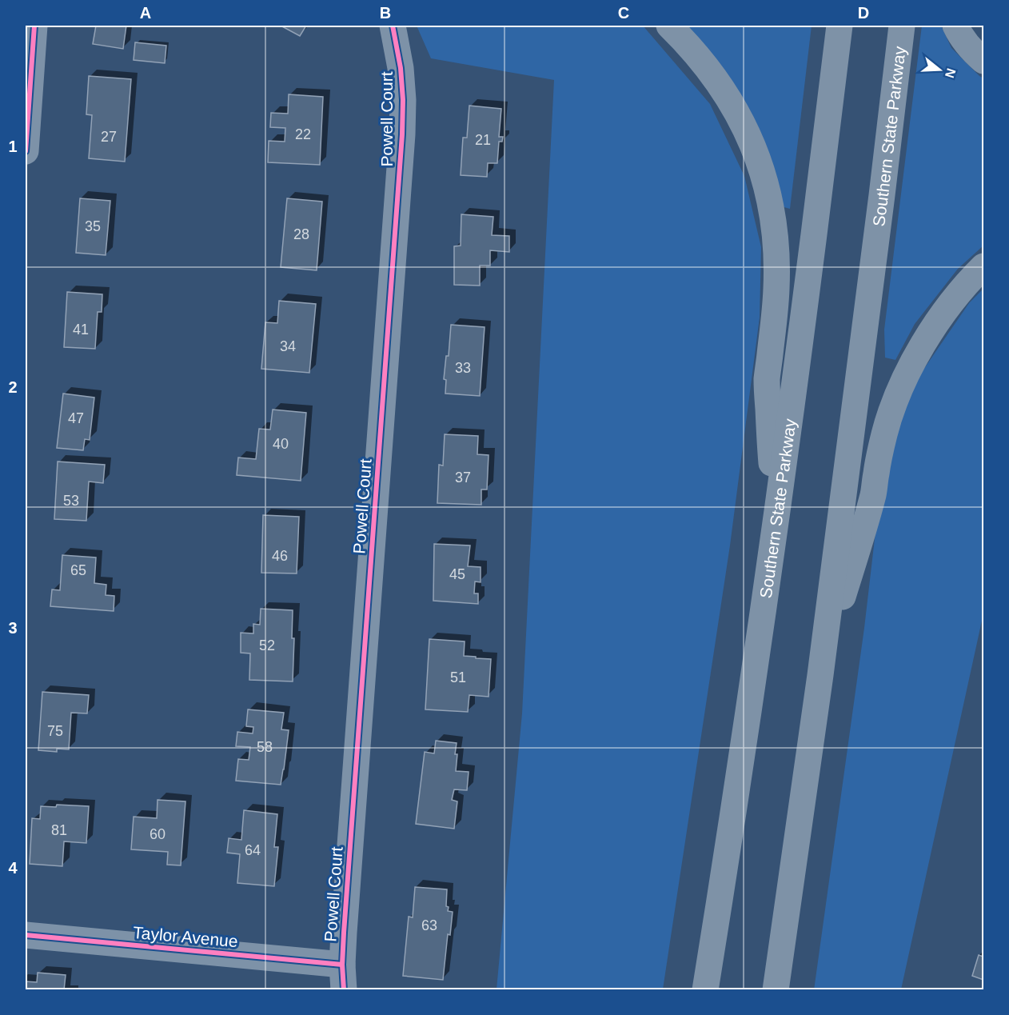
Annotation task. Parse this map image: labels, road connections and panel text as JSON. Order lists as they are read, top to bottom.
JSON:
{
  "streets": {
    "highway": ["Southern State Parkway"],
    "street": ["Powell Court", "Taylor Avenue"]
  },
  "crossings": [
    ["Powell Court", "Taylor Avenue"]
  ],
  "house_numbers": [
    "22",
    "27",
    "21",
    "35",
    "28",
    "41",
    "34",
    "33",
    "47",
    "40",
    "37",
    "53",
    "46",
    "65",
    "45",
    "52",
    "51",
    "75",
    "58",
    "81",
    "60",
    "64",
    "63"
  ],
  "north": "right",
  "grid": {
    "columns": [
      "A",
      "B",
      "C",
      "D"
    ],
    "rows": [
      "1",
      "2",
      "3",
      "4"
    ]
  }
}
